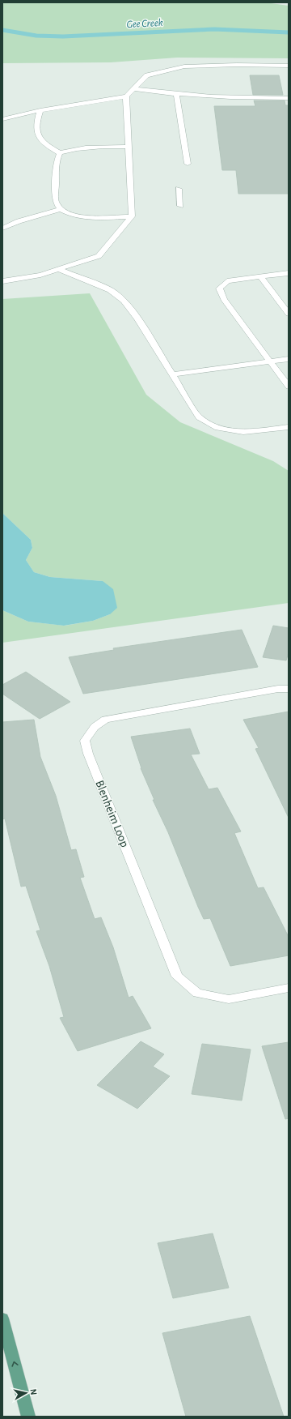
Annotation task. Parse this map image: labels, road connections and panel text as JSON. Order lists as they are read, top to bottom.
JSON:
{
  "streets": {
    "street": ["Blenheim Loop"]
  },
  "water": ["Gee Creek"],
  "north": "right"
}
